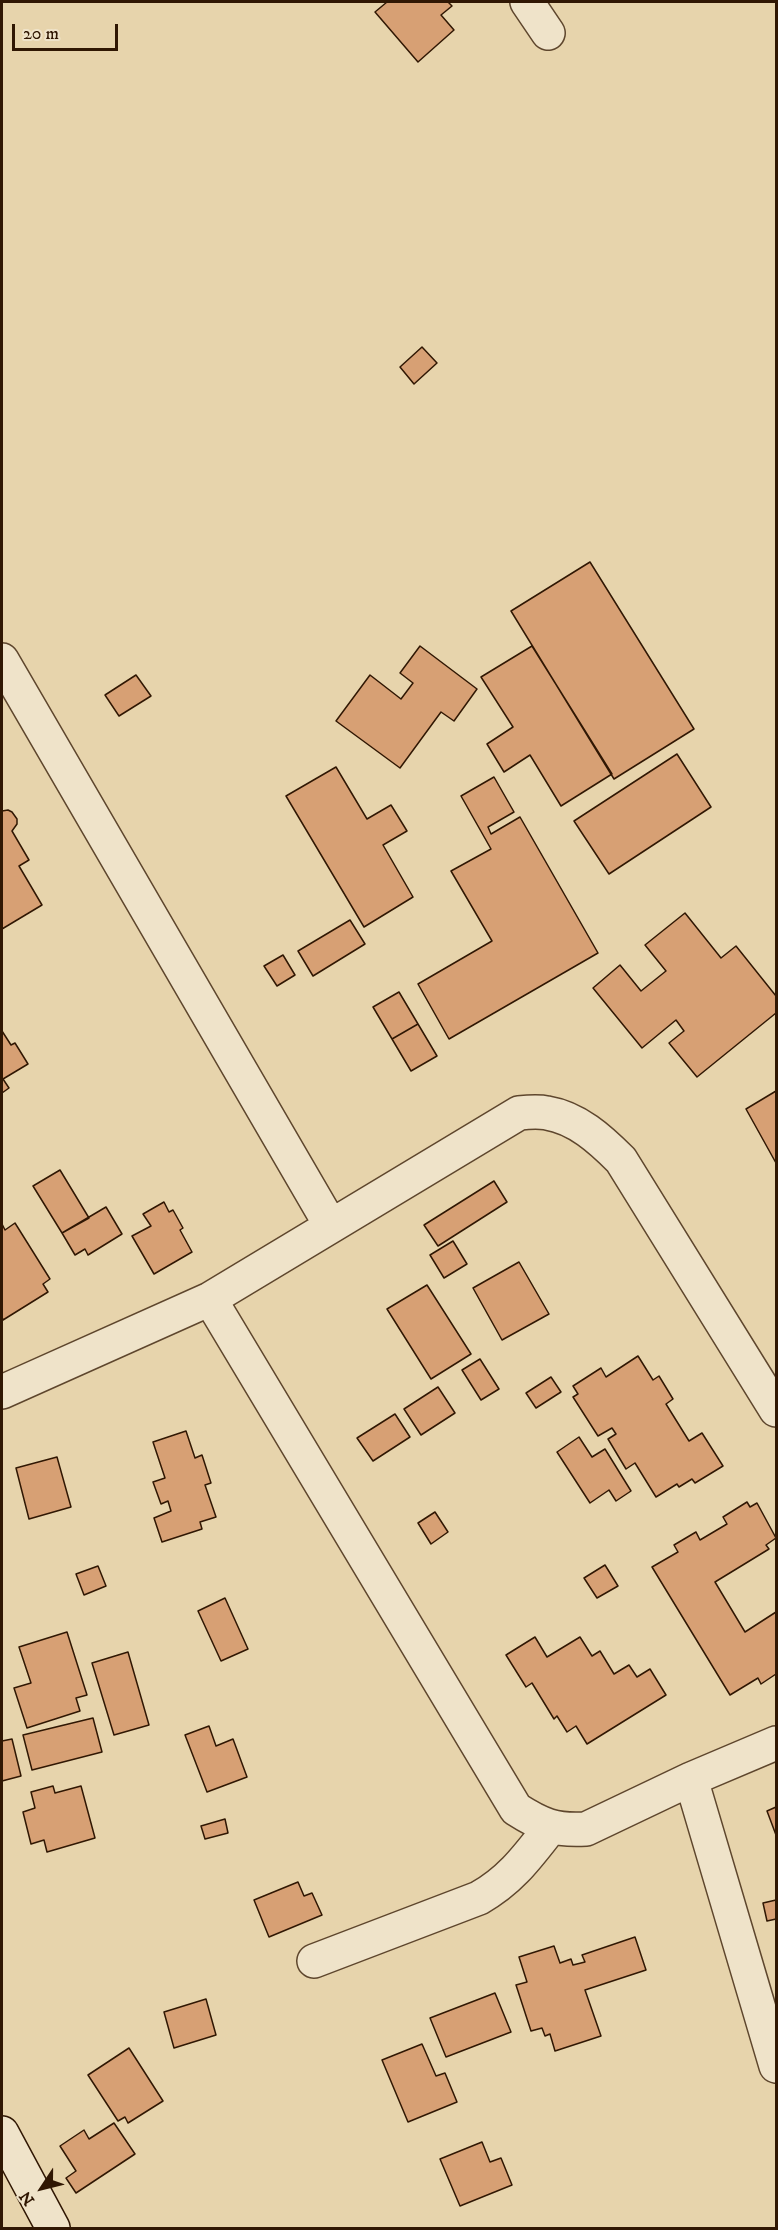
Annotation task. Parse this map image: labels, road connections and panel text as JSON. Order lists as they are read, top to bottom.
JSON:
{
  "scale_bar": "20 m",
  "north": "bottom left"
}
